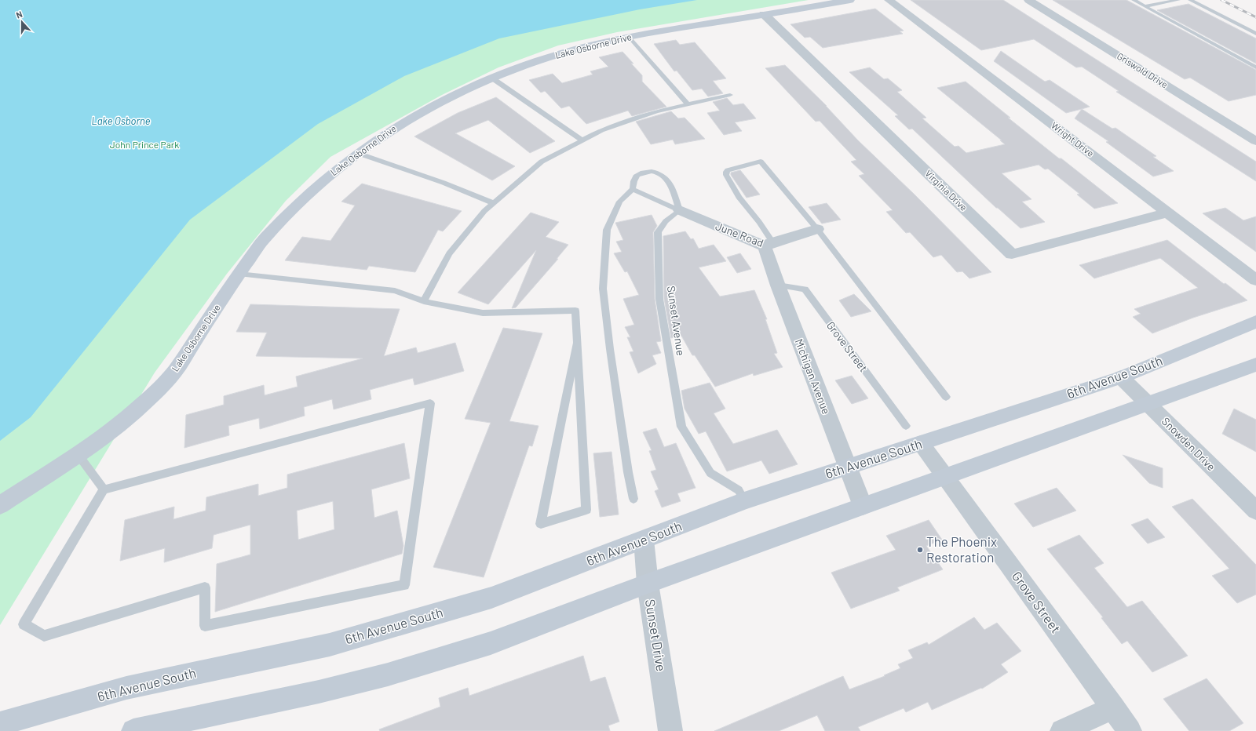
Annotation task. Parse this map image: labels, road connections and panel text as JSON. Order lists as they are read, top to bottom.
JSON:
{
  "streets": {
    "street": [
      "Lake Osborne Drive",
      "Griswold Drive",
      "Wright Drive",
      "Virginia Drive",
      "June Road",
      "Grove Street",
      "Michigan Avenue",
      "6th Avenue South",
      "Snowden Drive",
      "Sunset Drive"
    ],
    "lane": ["Sunset Avenue"]
  },
  "crossings": [
    ["Lake Osborne Drive", "Virginia Drive"],
    ["Wright Drive", "Virginia Drive"],
    ["June Road", "Sunset Avenue"],
    ["June Road", "Michigan Avenue"],
    ["Sunset Avenue", "6th Avenue South"],
    ["Grove Street", "Michigan Avenue"],
    ["Grove Street", "6th Avenue South"],
    ["Michigan Avenue", "6th Avenue South"],
    ["6th Avenue South", "Snowden Drive"],
    ["6th Avenue South", "Sunset Drive"]
  ],
  "water": ["Lake Osborne"],
  "parks": ["John Prince Park"],
  "places": ["The Phoenix Restoration"],
  "north": "top"
}
